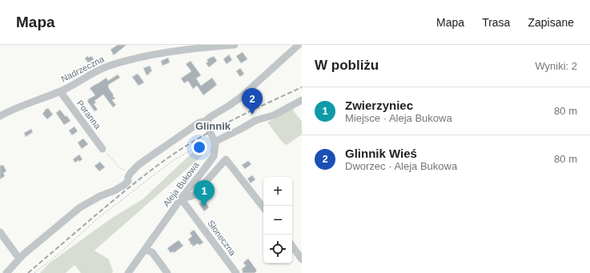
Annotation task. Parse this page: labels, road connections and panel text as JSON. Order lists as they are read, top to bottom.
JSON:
{
  "streets": {
    "street": [
      "Nadrzeczna",
      "Poranna",
      "Aleja Bukowa",
      "Słoneczna"
    ]
  },
  "crossings": [
    ["Nadrzeczna", "Poranna"],
    ["Aleja Bukowa", "Słoneczna"]
  ],
  "districts": ["Glinnik"],
  "page": {
    "header": "Mapa",
    "nav": ["Mapa", "Trasa", "Zapisane"],
    "heading": ["W pobliżu", "Wyniki: 2"],
    "list": [
      {
        "mark": "1",
        "name": "Zwierzyniec",
        "note": "Miejsce · Aleja Bukowa",
        "value": "80 m"
      },
      {
        "mark": "2",
        "name": "Glinnik Wieś",
        "note": "Dworzec · Aleja Bukowa",
        "value": "80 m"
      }
    ],
    "pins": ["2", "1"],
    "map_buttons": ["+", "−"]
  }
}
